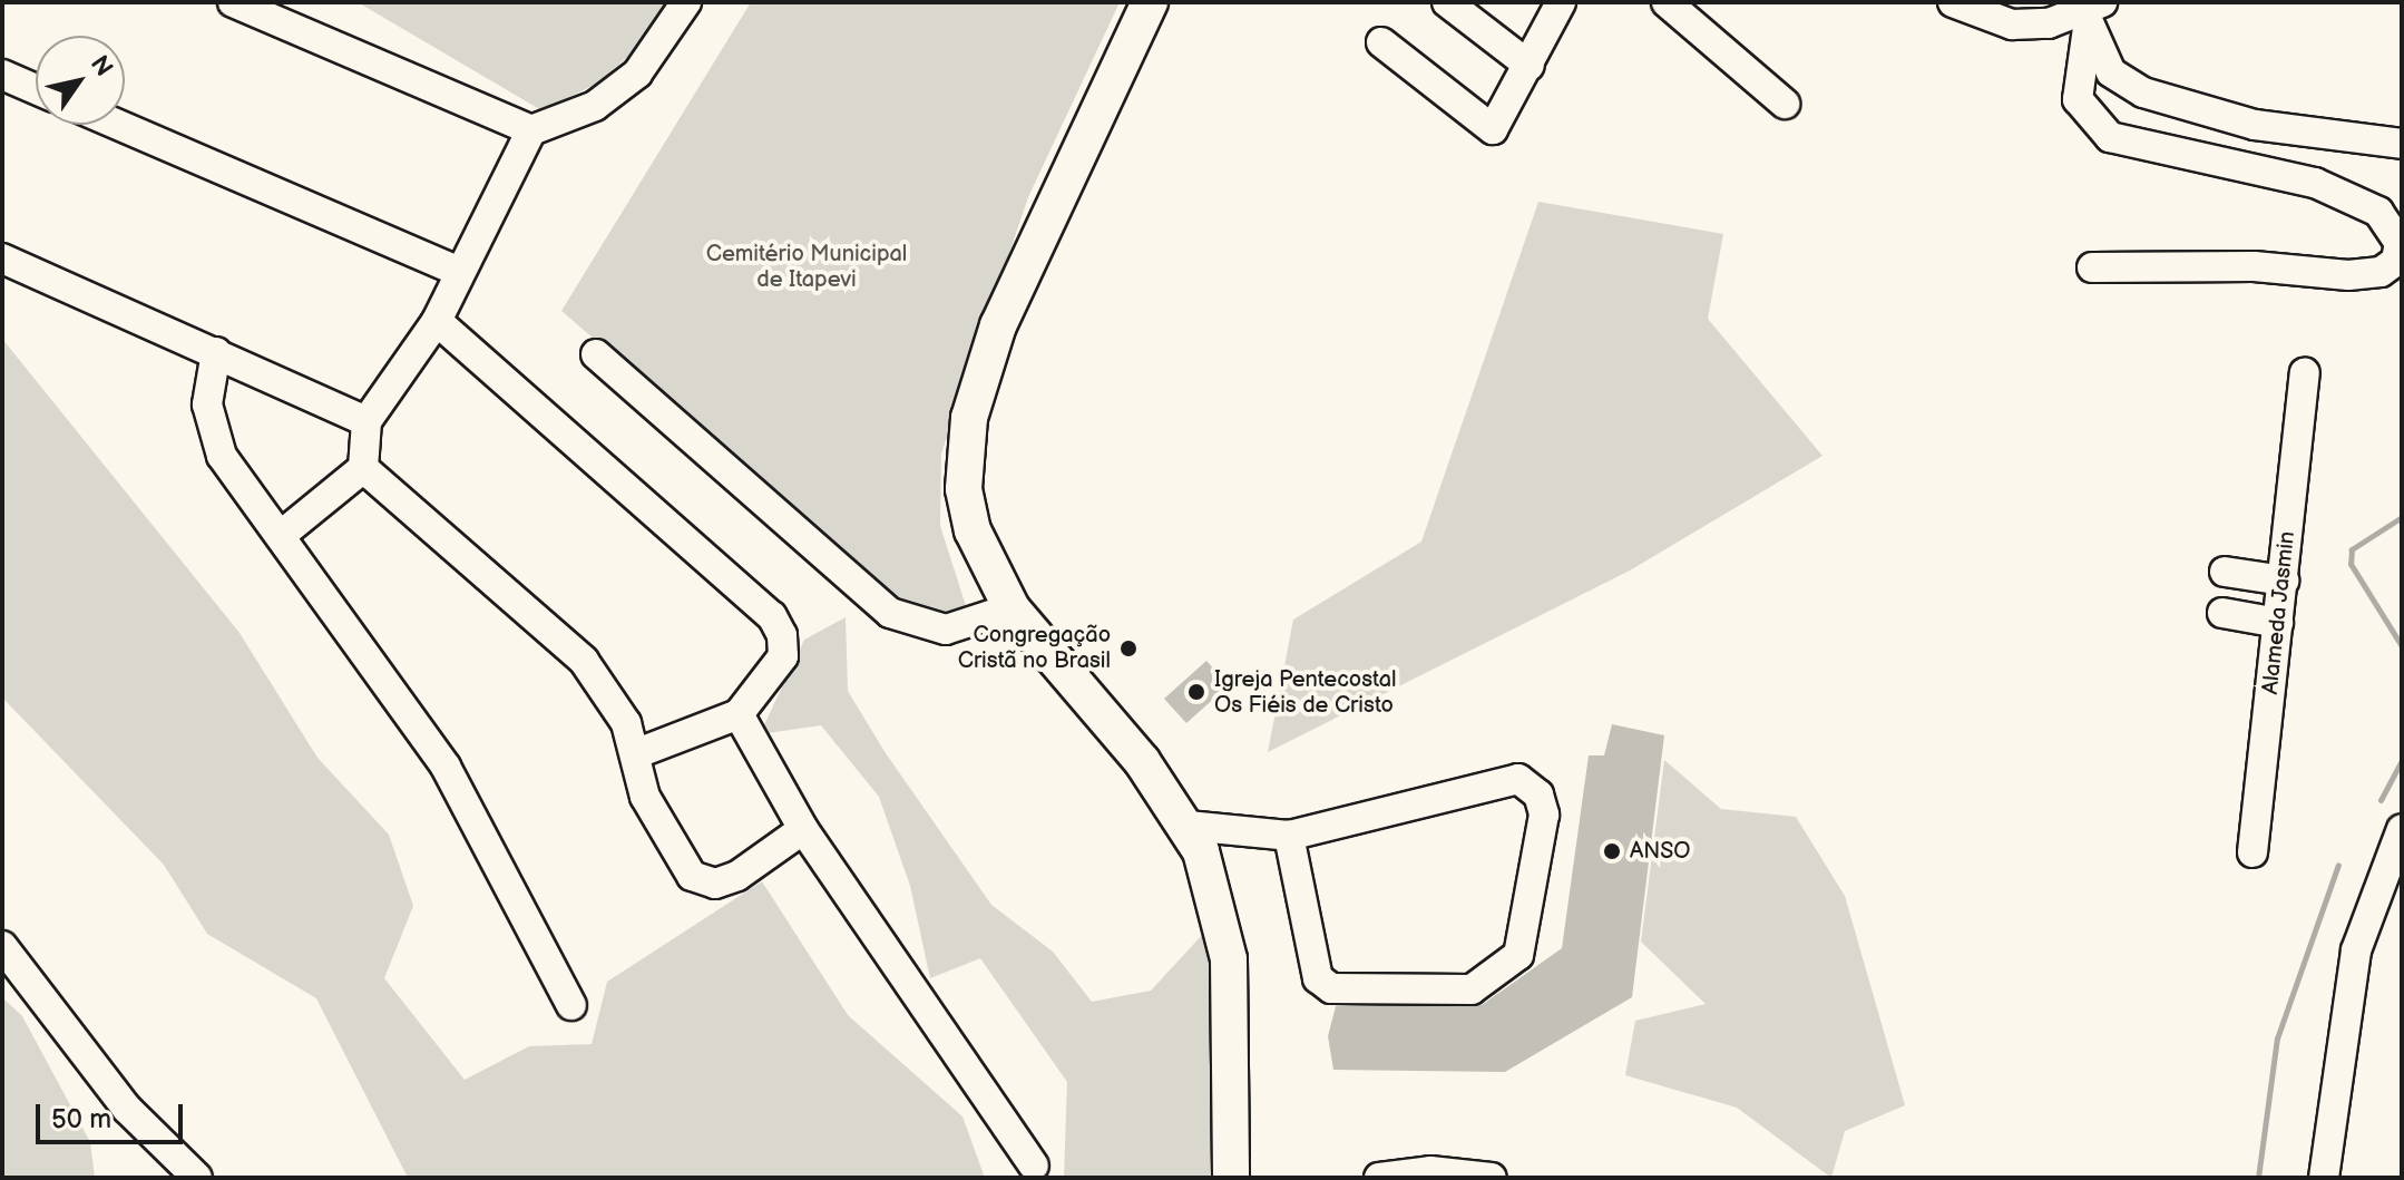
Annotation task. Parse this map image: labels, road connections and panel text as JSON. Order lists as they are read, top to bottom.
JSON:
{
  "streets": {
    "street": ["Alameda Jasmin"]
  },
  "parks": ["Cemitério Municipal de Itapevi"],
  "places": ["Congregação Cristã no Brasil", "Igreja Pentecostal Os Fiéis de Cristo", "ANSO"],
  "scale_bar": "50 m",
  "north": "top right"
}
